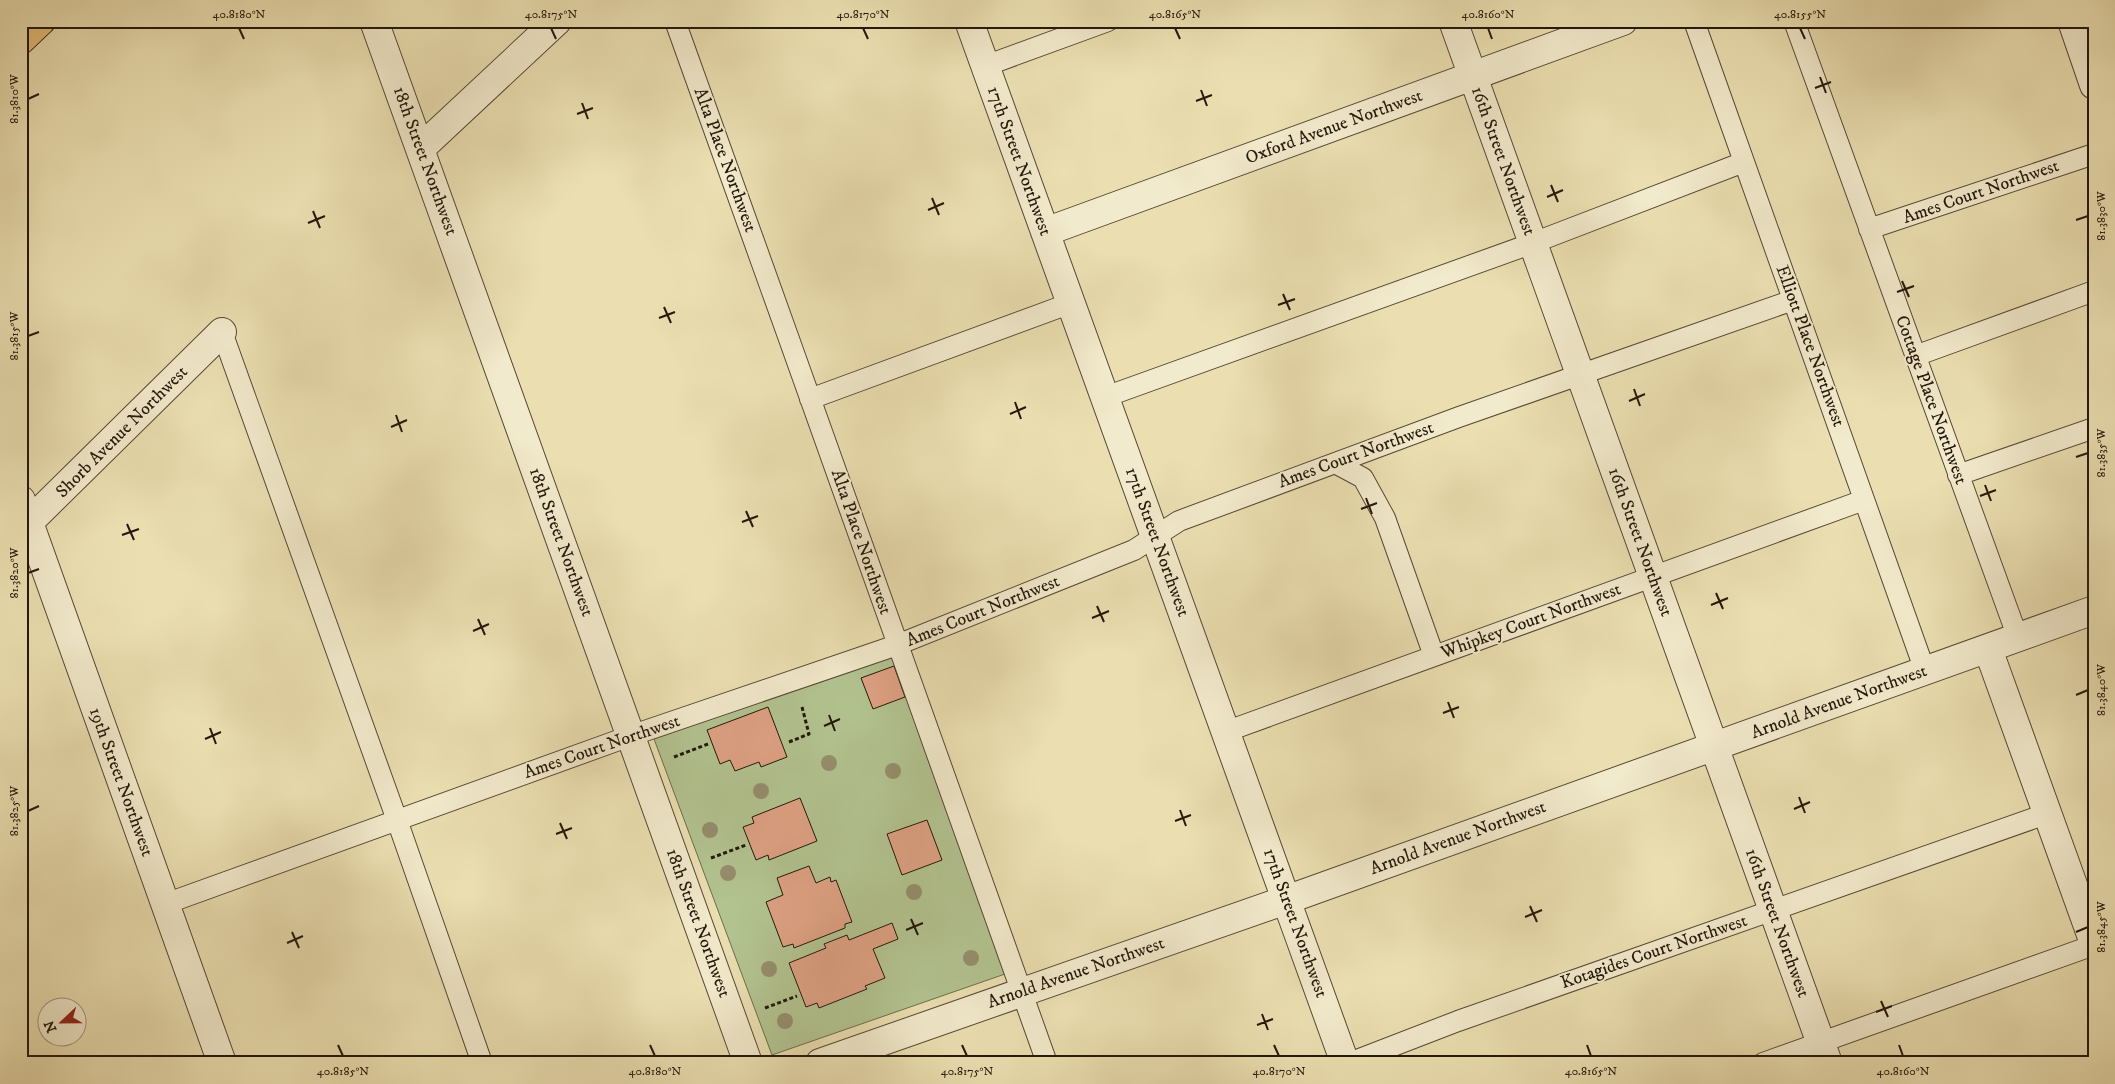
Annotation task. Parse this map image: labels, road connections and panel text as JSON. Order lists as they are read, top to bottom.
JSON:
{
  "streets": {
    "street": [
      "Oxford Avenue Northwest",
      "18th Street Northwest",
      "17th Street Northwest",
      "16th Street Northwest",
      "Shorb Avenue Northwest",
      "Arnold Avenue Northwest",
      "19th Street Northwest"
    ],
    "lane": [
      "Alta Place Northwest",
      "Ames Court Northwest",
      "Elliott Place Northwest",
      "Cottage Place Northwest",
      "Whipkey Court Northwest",
      "Kotagides Court Northwest"
    ]
  },
  "crossings": [
    ["Oxford Avenue Northwest", "17th Street Northwest"],
    ["Oxford Avenue Northwest", "16th Street Northwest"],
    ["Alta Place Northwest", "Ames Court Northwest"],
    ["Alta Place Northwest", "Arnold Avenue Northwest"],
    ["18th Street Northwest", "Ames Court Northwest"],
    ["17th Street Northwest", "Ames Court Northwest"],
    ["17th Street Northwest", "Whipkey Court Northwest"],
    ["17th Street Northwest", "Arnold Avenue Northwest"],
    ["17th Street Northwest", "Kotagides Court Northwest"],
    ["16th Street Northwest", "Ames Court Northwest"],
    ["16th Street Northwest", "Whipkey Court Northwest"],
    ["16th Street Northwest", "Arnold Avenue Northwest"],
    ["16th Street Northwest", "Kotagides Court Northwest"],
    ["Ames Court Northwest", "Elliott Place Northwest"],
    ["Ames Court Northwest", "Cottage Place Northwest"],
    ["Ames Court Northwest", "19th Street Northwest"],
    ["Elliott Place Northwest", "Whipkey Court Northwest"],
    ["Elliott Place Northwest", "Arnold Avenue Northwest"],
    ["Cottage Place Northwest", "Arnold Avenue Northwest"],
    ["Shorb Avenue Northwest", "19th Street Northwest"]
  ],
  "north": "left",
  "coordinates": [
    "40.8180°N",
    "40.8175°N",
    "40.8170°N",
    "40.8165°N",
    "40.8160°N",
    "40.8155°N",
    "81.3810°W",
    "81.3830°W",
    "81.3815°W",
    "81.3835°W",
    "81.3820°W",
    "81.3840°W",
    "81.3825°W",
    "81.3845°W",
    "40.8185°N"
  ]
}
